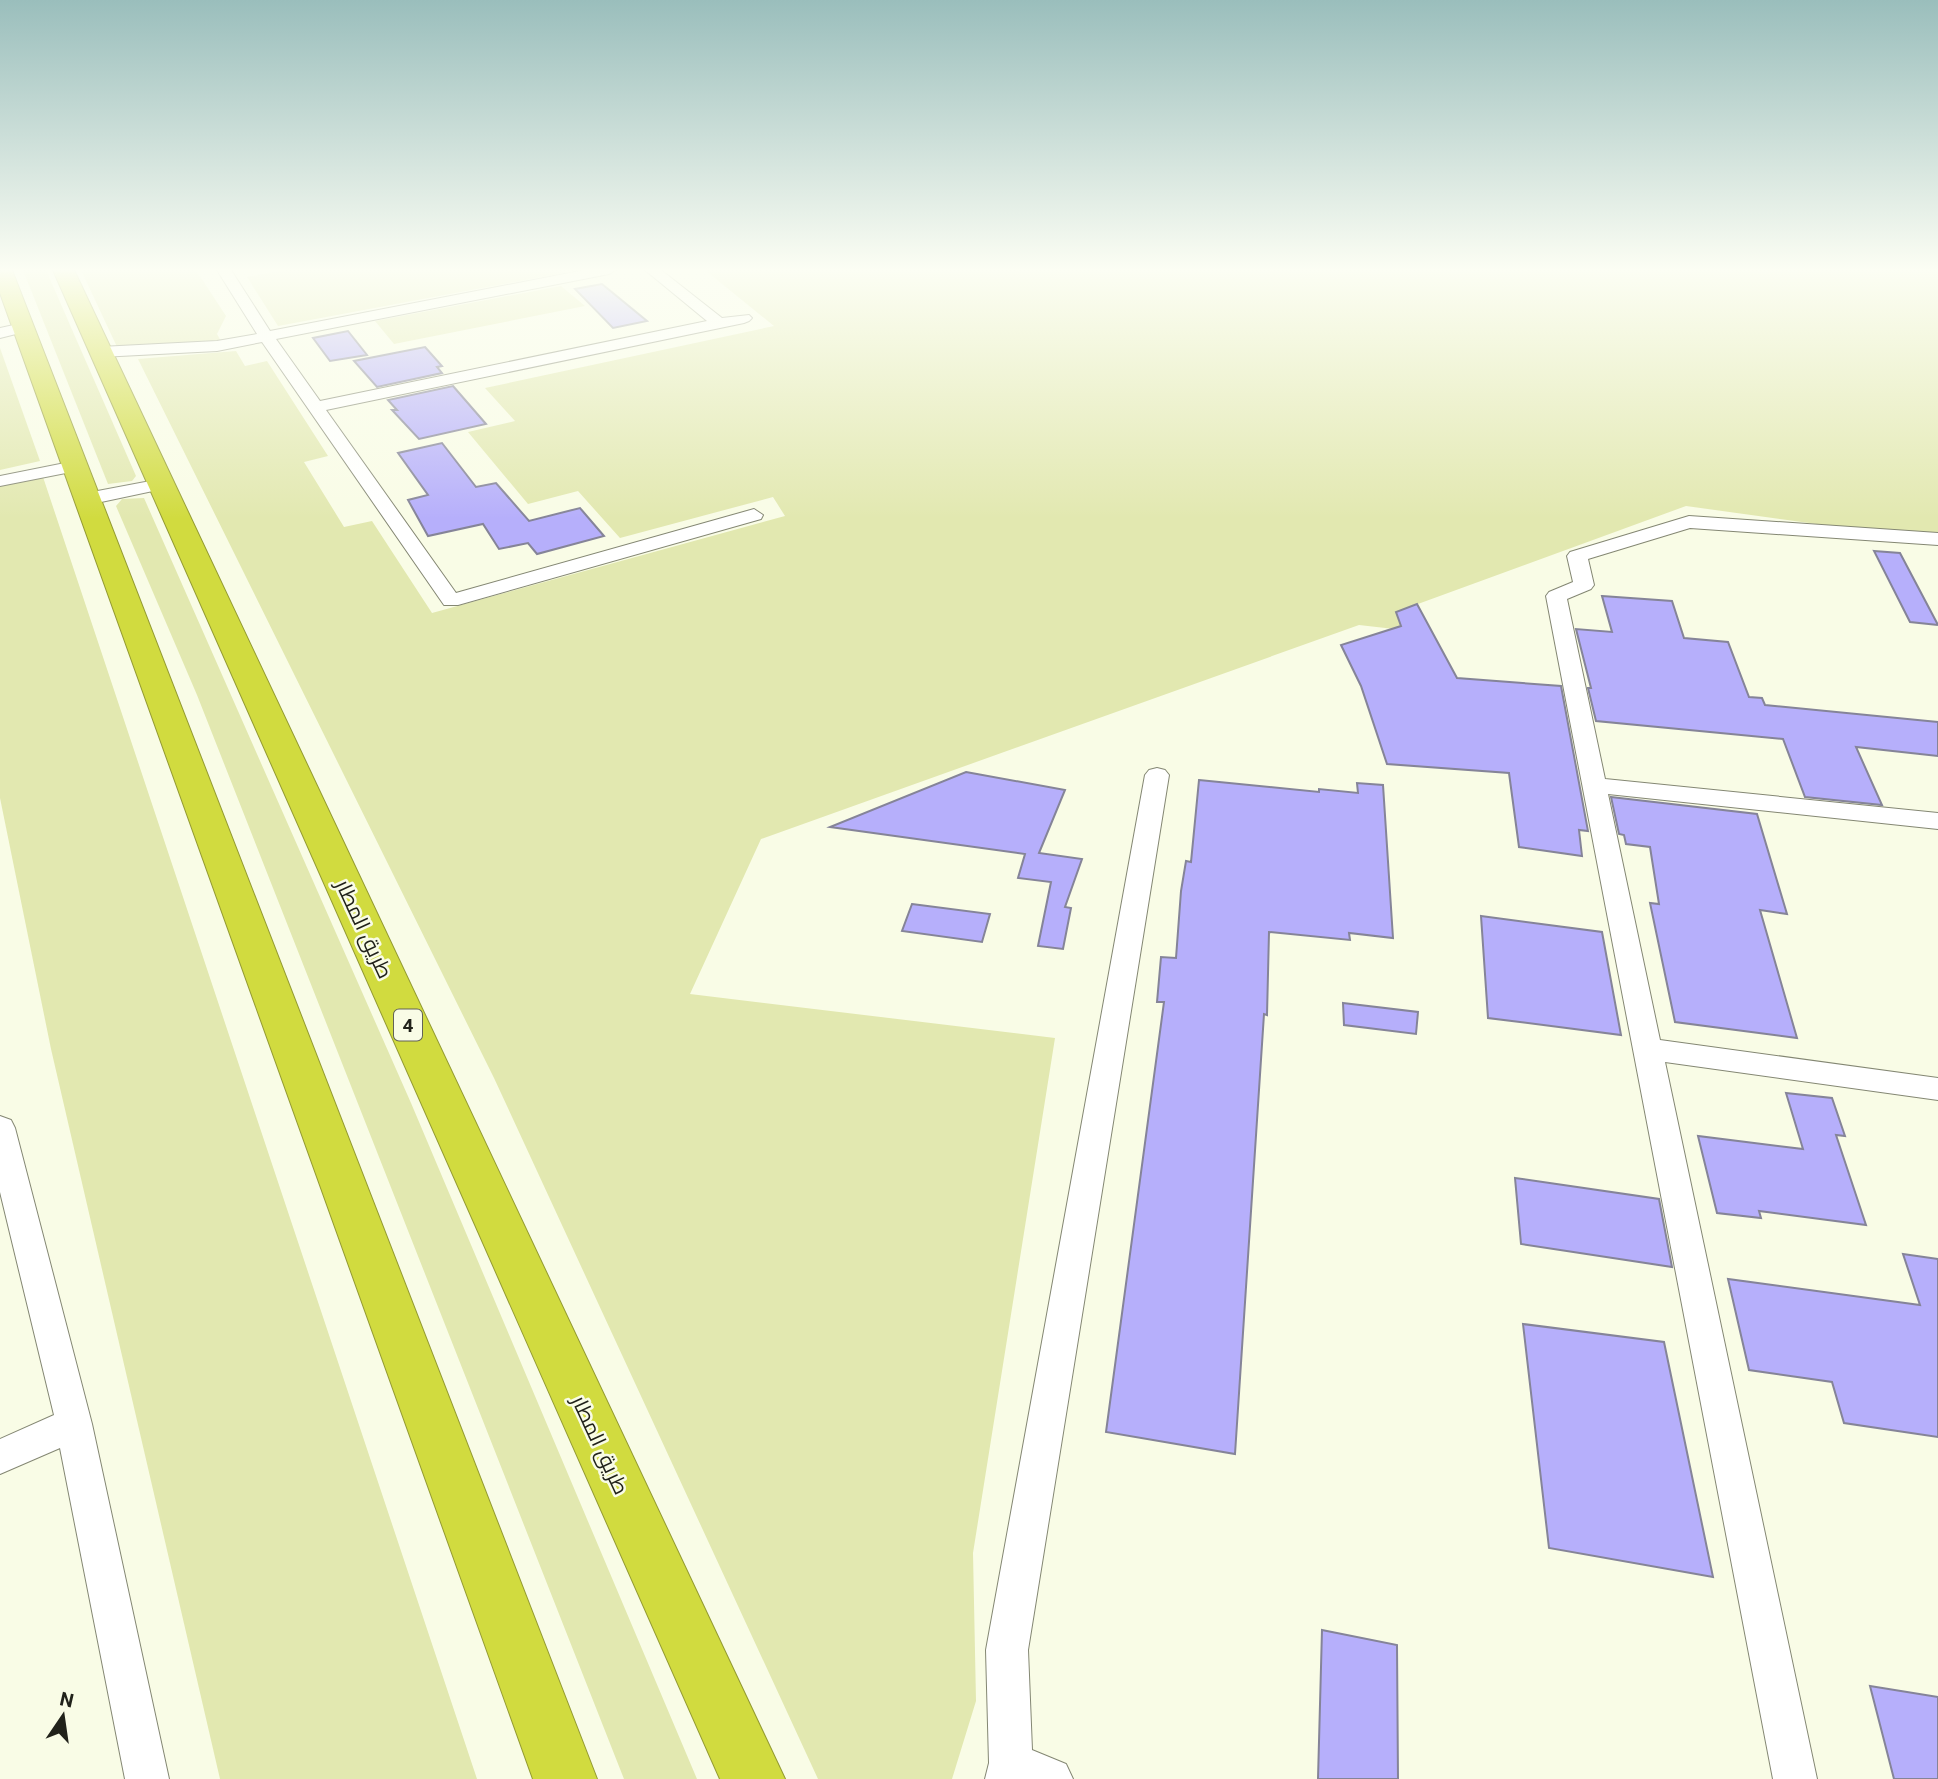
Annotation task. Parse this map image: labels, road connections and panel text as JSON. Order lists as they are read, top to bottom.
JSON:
{
  "streets": {
    "highway": ["طريق المطار", "4"]
  },
  "north": "top"
}
